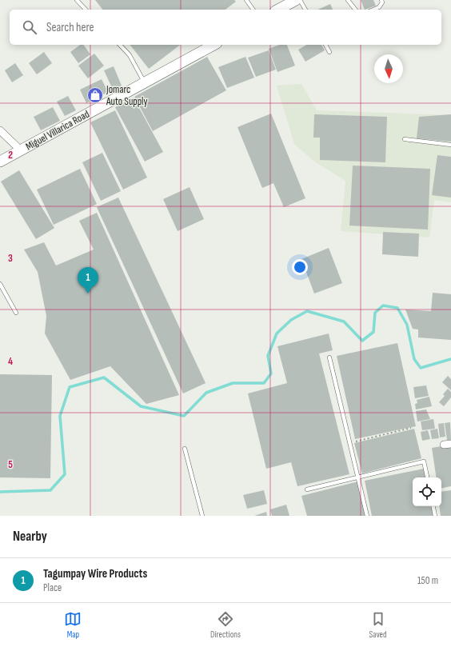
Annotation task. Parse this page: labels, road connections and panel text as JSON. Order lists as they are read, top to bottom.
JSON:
{
  "streets": {
    "main road": ["Miguel Villarica Road"]
  },
  "places": {
    "shop": ["Jomarc Auto Supply"]
  },
  "north": "bottom",
  "page": {
    "search": "Search here",
    "pins": "1",
    "heading": "Nearby",
    "list": [
      {
        "mark": "1",
        "name": "Tagumpay Wire Products",
        "note": "Place",
        "value": "150 m"
      }
    ],
    "nav": ["Map", "Directions", "Saved"]
  },
  "grid": {
    "rows": [
      "2",
      "3",
      "4",
      "5"
    ]
  }
}
